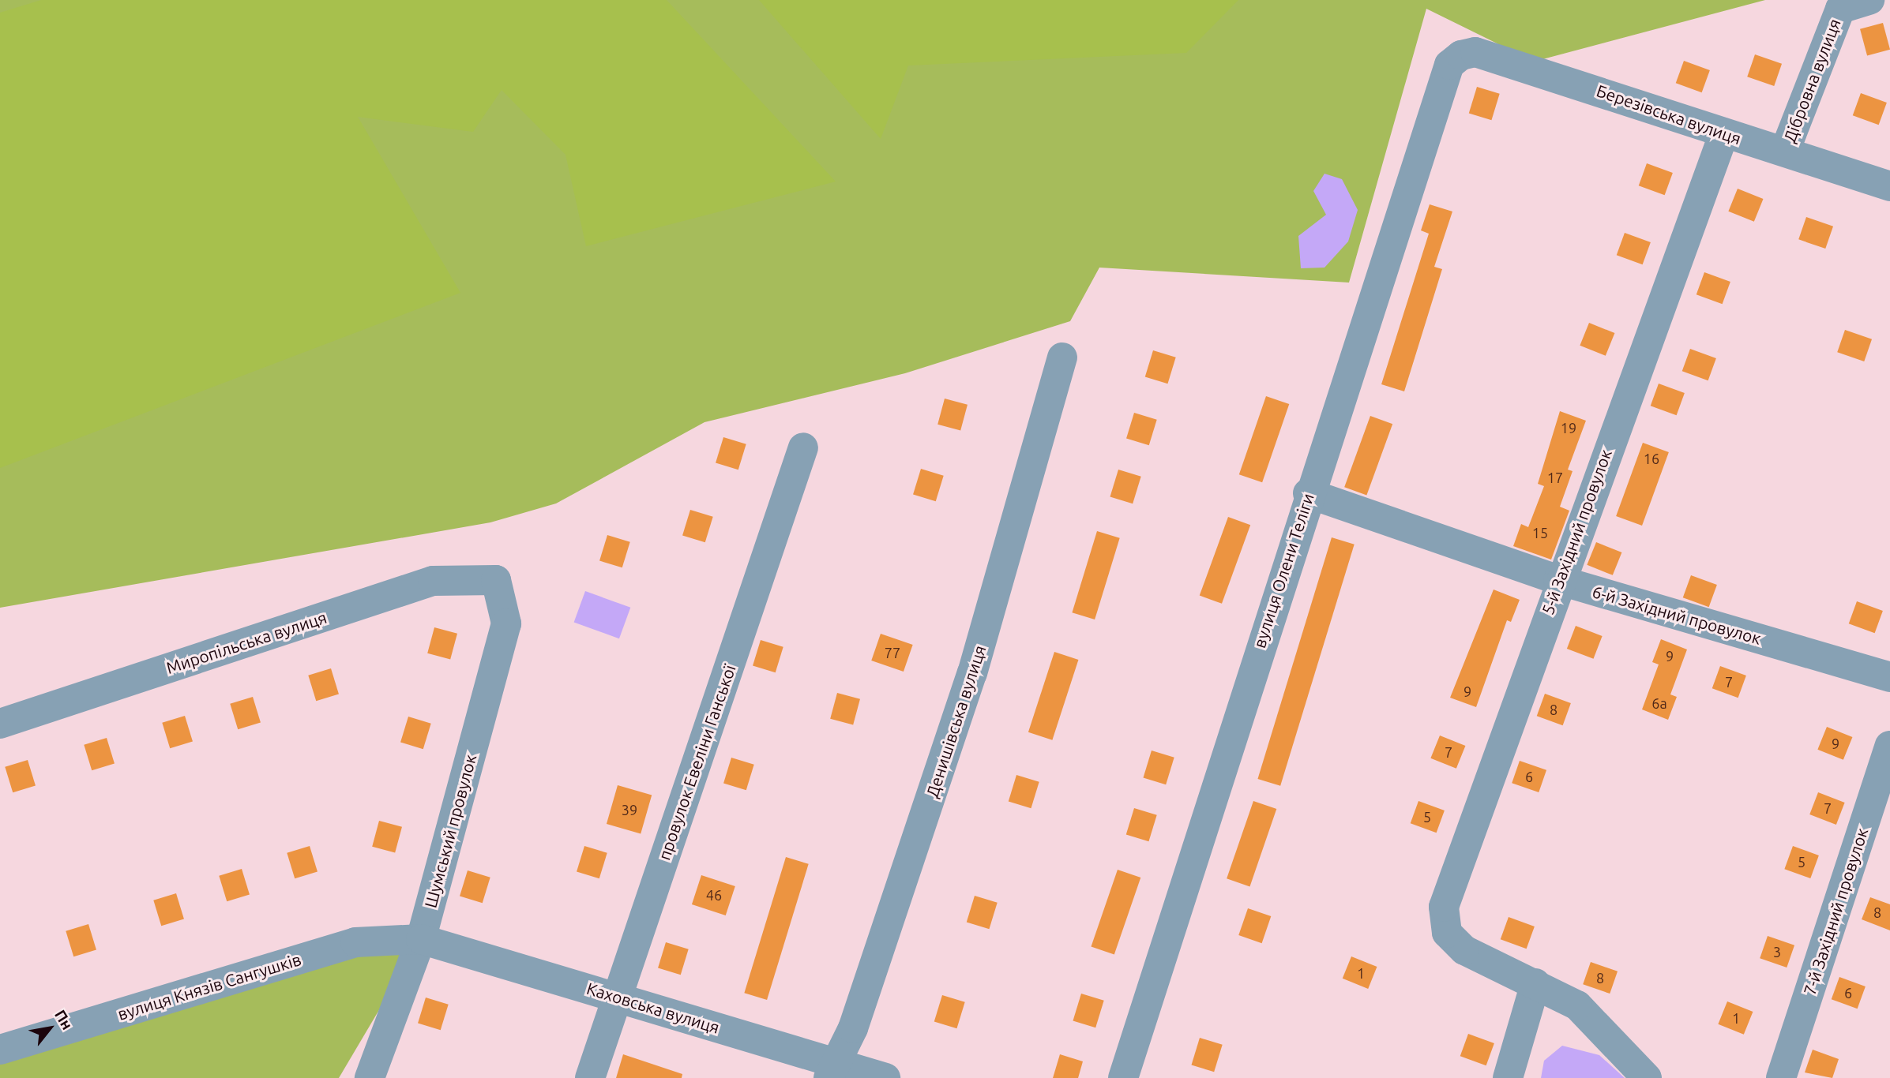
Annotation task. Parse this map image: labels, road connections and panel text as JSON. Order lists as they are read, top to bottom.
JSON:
{
  "streets": {
    "street": [
      "Дібровна вулиця",
      "Березівська вулиця",
      "5-й Західний провулок",
      "вулиця Олени Теліги",
      "6-й Західний провулок",
      "Миропільська вулиця",
      "Денишівська вулиця",
      "провулок Евеліни Ганської",
      "Шумський провулок",
      "7-й Західний провулок",
      "вулиця Князів Сангушків",
      "Каховська вулиця"
    ]
  },
  "crossings": [
    ["Дібровна вулиця", "Березівська вулиця"],
    ["Березівська вулиця", "5-й Західний провулок"],
    ["Березівська вулиця", "вулиця Олени Теліги"],
    ["5-й Західний провулок", "6-й Західний провулок"],
    ["вулиця Олени Теліги", "6-й Західний провулок"],
    ["Миропільська вулиця", "Шумський провулок"],
    ["Денишівська вулиця", "Каховська вулиця"],
    ["провулок Евеліни Ганської", "Каховська вулиця"],
    ["Шумський провулок", "вулиця Князів Сангушків"],
    ["Шумський провулок", "Каховська вулиця"],
    ["вулиця Князів Сангушків", "Каховська вулиця"]
  ],
  "house_numbers": [
    "19",
    "16",
    "17",
    "15",
    "77",
    "9",
    "7",
    "9",
    "6а",
    "8",
    "9",
    "7",
    "6",
    "7",
    "39",
    "5",
    "5",
    "46",
    "8",
    "3",
    "1",
    "8",
    "6",
    "1"
  ],
  "north": "top right"
}
